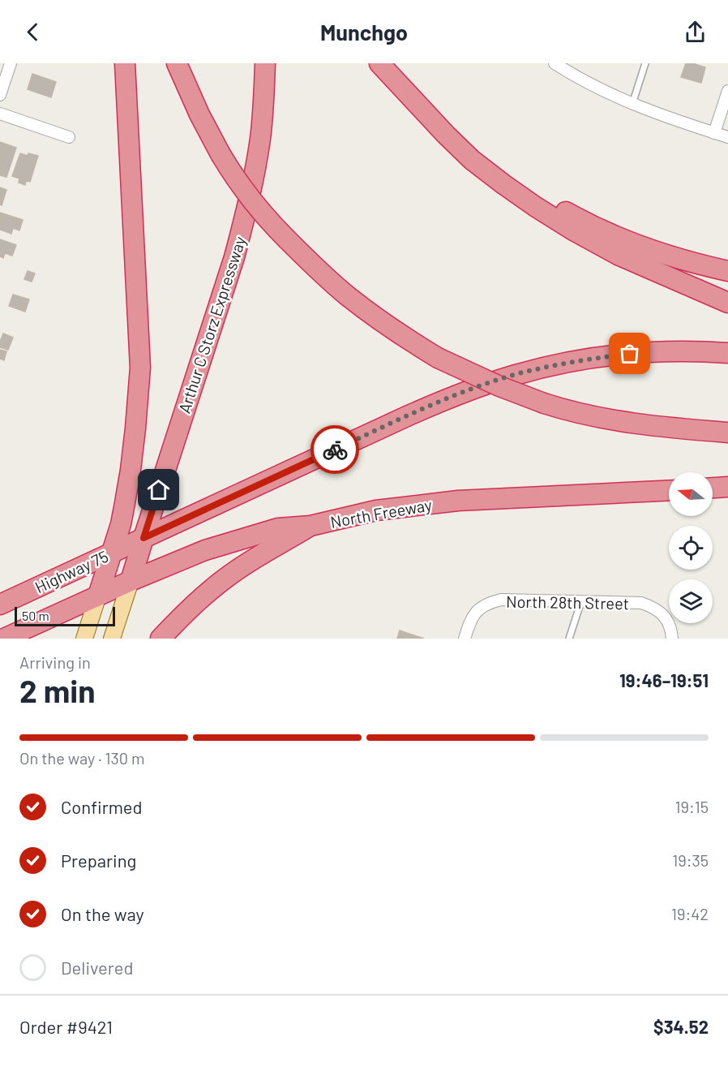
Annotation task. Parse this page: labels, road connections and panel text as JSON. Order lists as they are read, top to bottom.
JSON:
{
  "streets": {
    "highway": ["Arthur C Storz Expressway", "North Freeway", "Highway 75"],
    "street": ["North 28th Street"]
  },
  "crossings": [
    ["Arthur C Storz Expressway", "North Freeway"],
    ["Arthur C Storz Expressway", "Highway 75"],
    ["North Freeway", "Highway 75"]
  ],
  "scale_bar": "50 m",
  "north": "left",
  "page": {
    "header": "Munchgo",
    "scale": "50 m",
    "heading": ["2 min", "Arriving in", "19:46–19:51"],
    "panel": ["Order #9421", "$34.52"],
    "bar": "On the way · 130 m",
    "list": [
      ["Confirmed", "19:15"],
      ["Preparing", "19:35"],
      ["On the way", "19:42"],
      "Delivered"
    ]
  }
}
